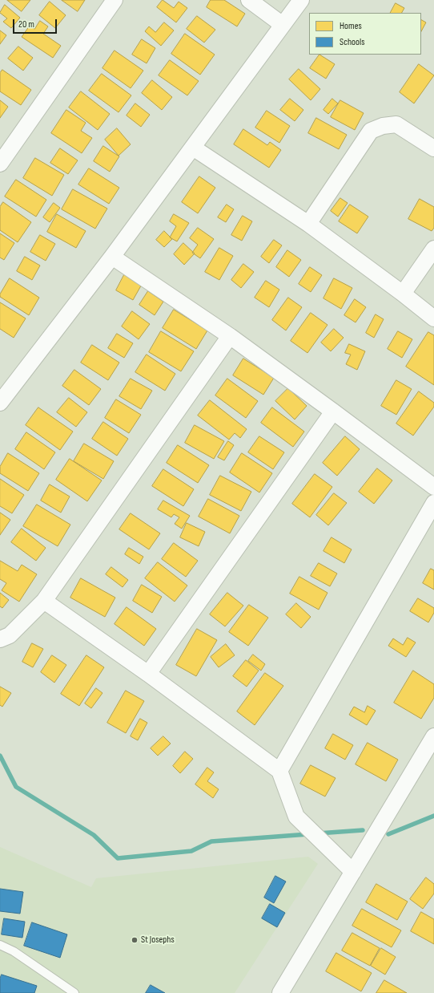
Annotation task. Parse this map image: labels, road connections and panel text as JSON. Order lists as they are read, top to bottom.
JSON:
{
  "places": ["St Josephs"],
  "legend": ["Homes", "Schools"],
  "scale_bar": "20 m"
}
